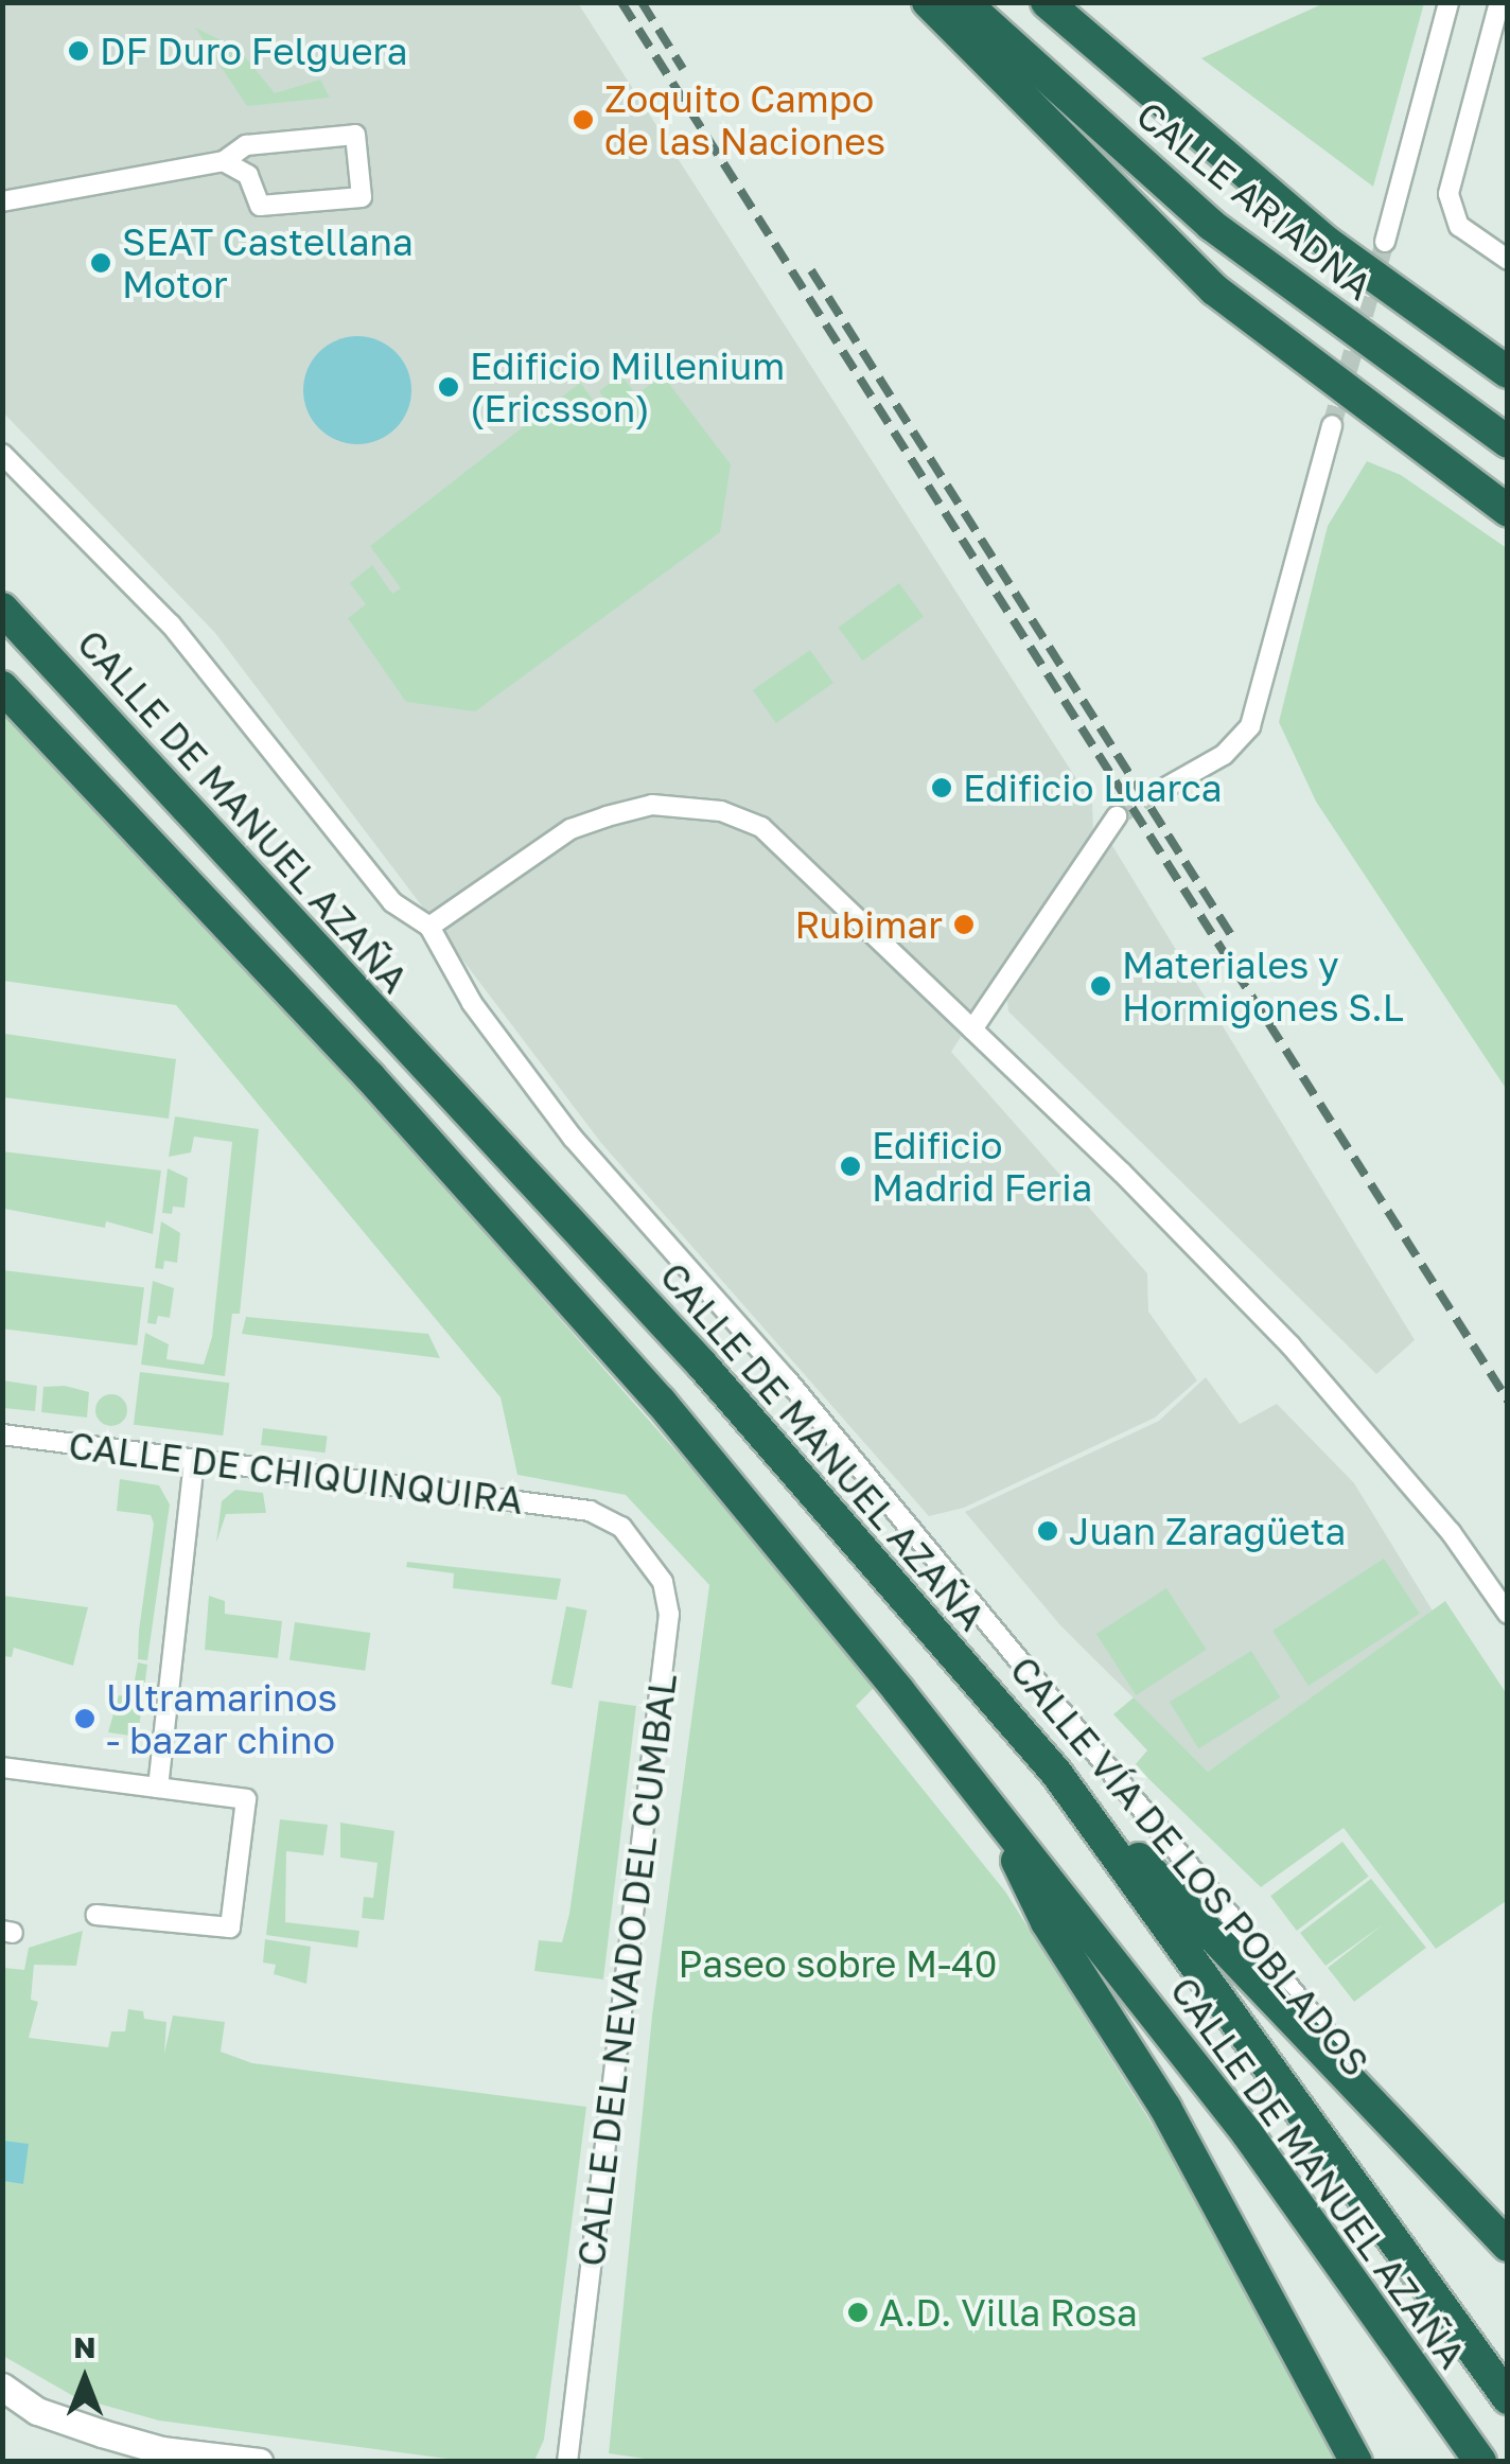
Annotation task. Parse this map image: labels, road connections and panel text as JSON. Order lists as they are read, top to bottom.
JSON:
{
  "streets": {
    "highway": ["CALLE ARIADNA", "CALLE DE MANUEL AZAÑA"],
    "street": ["CALLE DE CHIQUINQUIRA", "CALLE VÍA DE LOS POBLADOS", "CALLE DEL NEVADO DEL CUMBAL"]
  },
  "crossings": [
    ["CALLE DE CHIQUINQUIRA", "CALLE DEL NEVADO DEL CUMBAL"]
  ],
  "parks": ["Paseo sobre M-40"],
  "places": [
    "DF Duro Felguera",
    "Zoquito Campo de las Naciones",
    "SEAT Castellana Motor",
    "Edificio Millenium (Ericsson)",
    "Edificio Luarca",
    "Rubimar",
    "Materiales y Hormigones S.L",
    "Edificio Madrid Feria",
    "Juan Zaragüeta",
    "Ultramarinos - bazar chino",
    "A.D. Villa Rosa"
  ],
  "north": "top"
}
